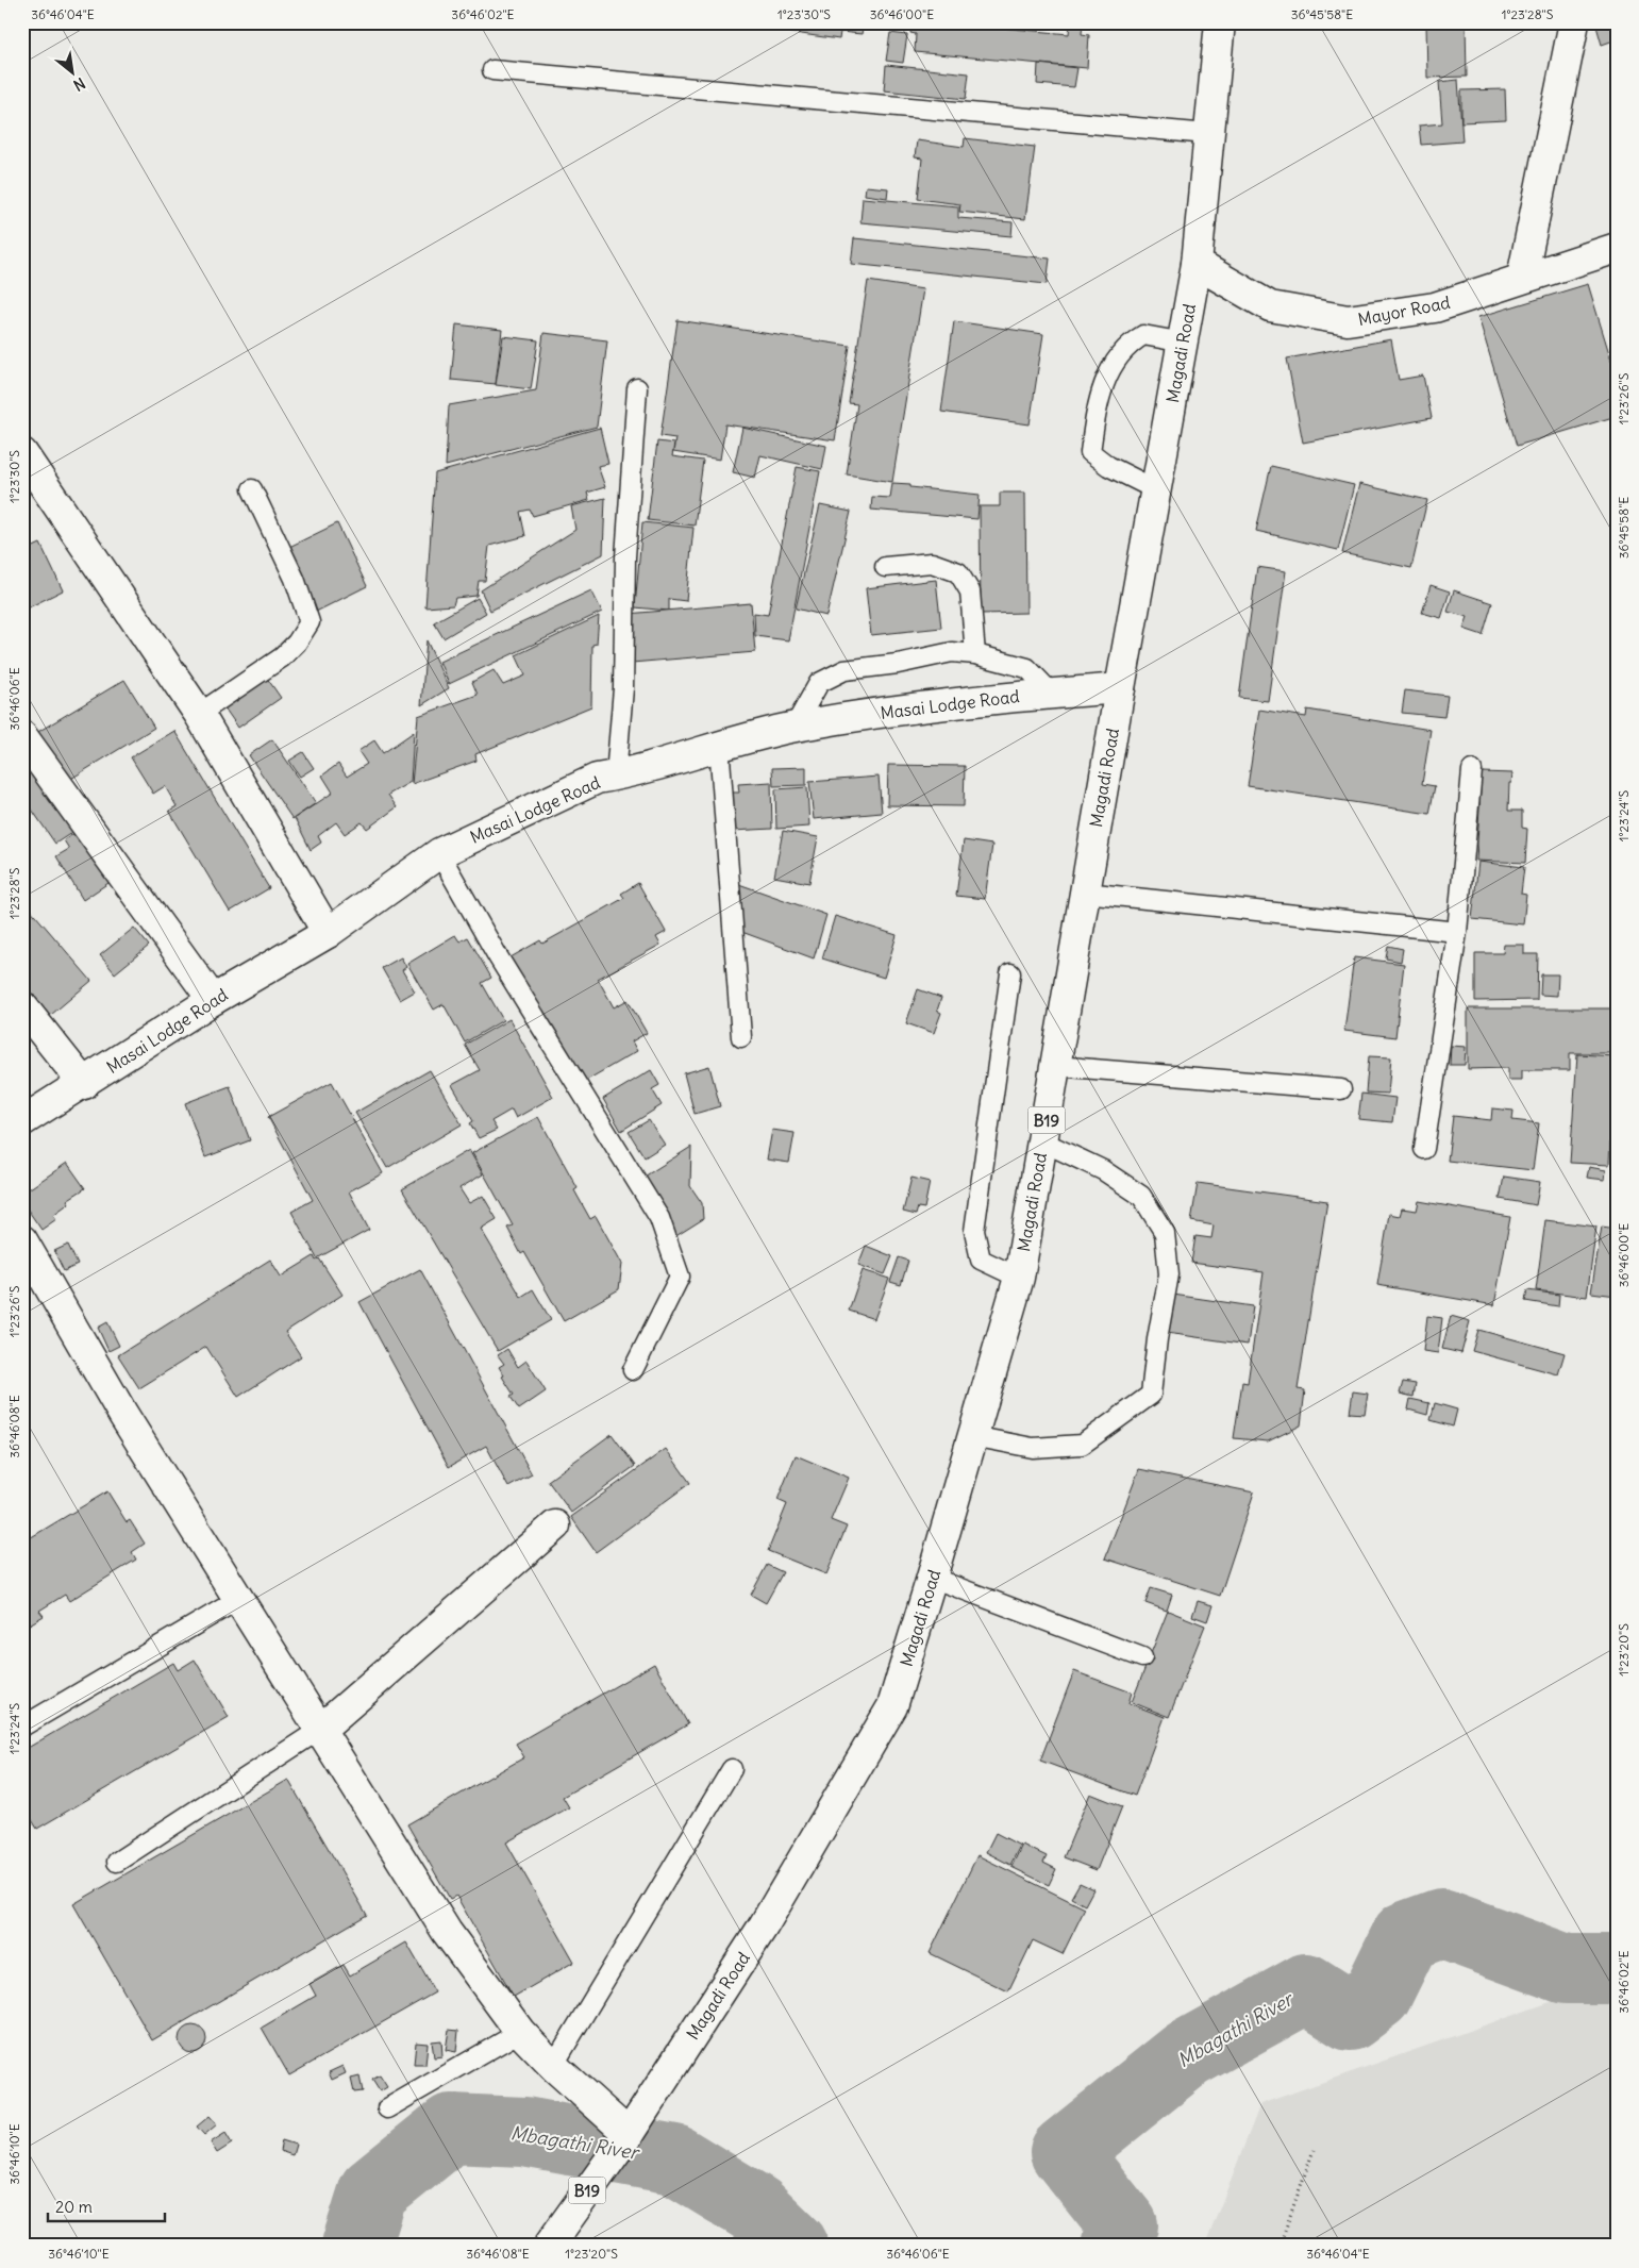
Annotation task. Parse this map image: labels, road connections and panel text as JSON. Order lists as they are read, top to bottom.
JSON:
{
  "streets": {
    "main road": [
      "Mayor Road",
      "Magadi Road",
      "Masai Lodge Road",
      "B19"
    ]
  },
  "crossings": [
    ["Mayor Road", "Magadi Road"],
    ["Magadi Road", "Masai Lodge Road"]
  ],
  "water": ["Mbagathi River"],
  "scale_bar": "20 m",
  "north": "bottom right",
  "coordinates": [
    "36°46'04\"E",
    "36°46'02\"E",
    "1°23'30\"S",
    "36°46'00\"E",
    "36°45'58\"E",
    "1°23'28\"S",
    "1°23'26\"S",
    "36°46'06\"E",
    "1°23'24\"S",
    "36°46'08\"E",
    "1°23'20\"S",
    "36°46'10\"E"
  ]
}
